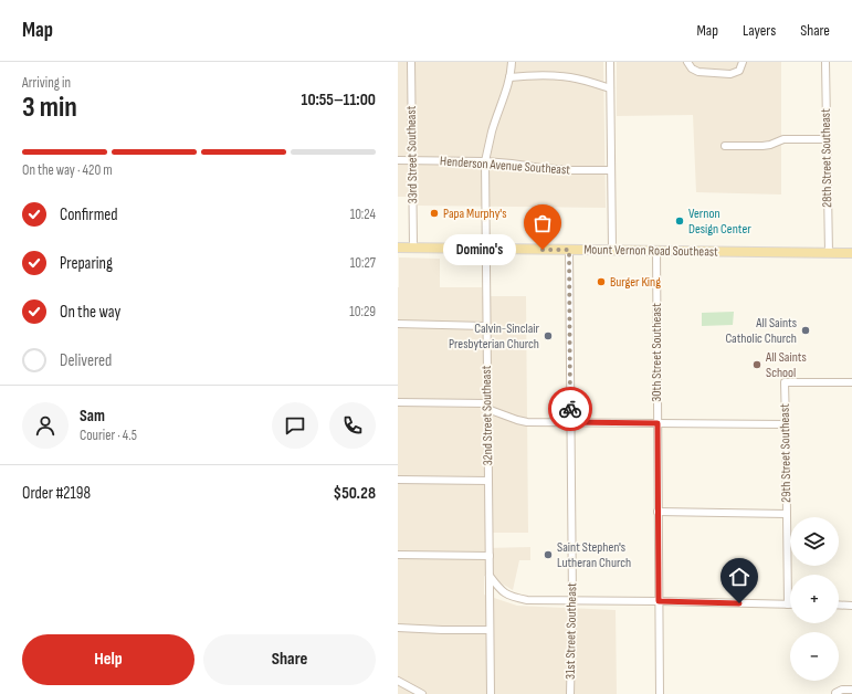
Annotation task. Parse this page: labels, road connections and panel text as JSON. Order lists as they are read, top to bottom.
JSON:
{
  "streets": {
    "main road": ["Mount Vernon Road Southeast"],
    "street": [
      "33rd Street Southeast",
      "28th Street Southeast",
      "Henderson Avenue Southeast",
      "30th Street Southeast",
      "32nd Street Southeast",
      "29th Street Southeast",
      "31st Street Southeast"
    ]
  },
  "crossings": [
    ["33rd Street Southeast", "Henderson Avenue Southeast"],
    ["33rd Street Southeast", "Mount Vernon Road Southeast"],
    ["28th Street Southeast", "Mount Vernon Road Southeast"],
    ["Henderson Avenue Southeast", "32nd Street Southeast"],
    ["Mount Vernon Road Southeast", "30th Street Southeast"],
    ["Mount Vernon Road Southeast", "32nd Street Southeast"],
    ["Mount Vernon Road Southeast", "31st Street Southeast"]
  ],
  "places": [
    "Papa Murphy's",
    "Vernon Design Center",
    "Domino's",
    "Burger King",
    "All Saints Catholic Church",
    "Calvin-Sinclair Presbyterian Church",
    "All Saints School",
    "Saint Stephen's Lutheran Church"
  ],
  "page": {
    "header": "Map",
    "nav": ["Map", "Layers", "Share"],
    "heading": ["3 min", "Arriving in", "10:55–11:00"],
    "panel": [
      "Sam",
      "Courier · 4.5",
      "Order #2198",
      "$50.28"
    ],
    "bar": "On the way · 420 m",
    "list": [
      ["Confirmed", "10:24"],
      ["Preparing", "10:27"],
      ["On the way", "10:29"],
      "Delivered"
    ],
    "bubble": "Domino's",
    "map_buttons": ["+", "−"],
    "buttons": ["Help", "Share"]
  }
}
